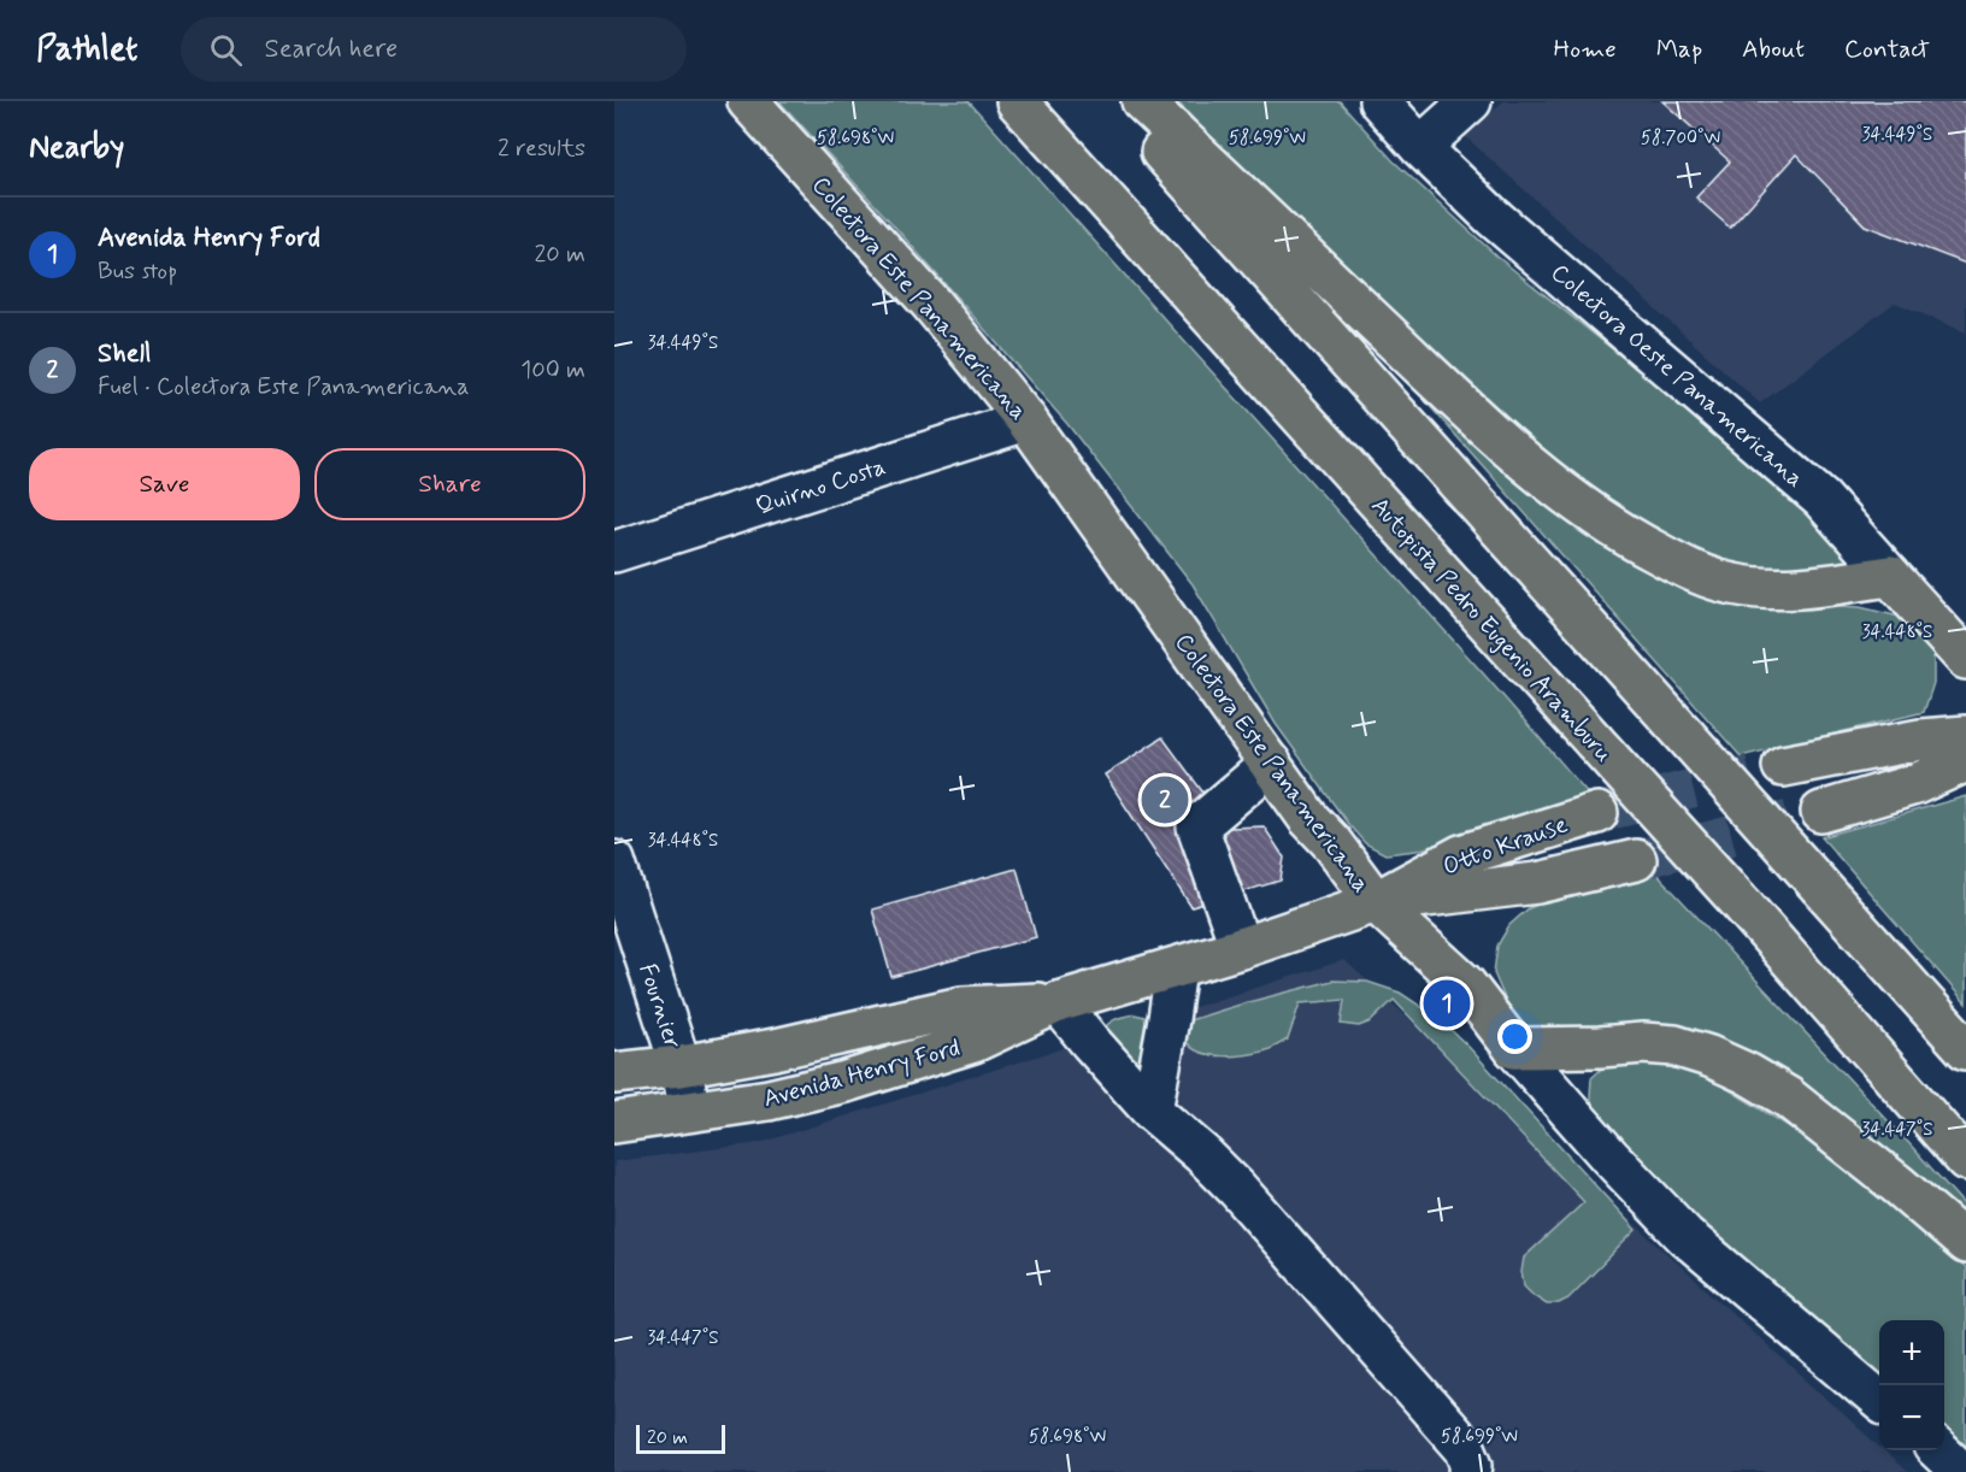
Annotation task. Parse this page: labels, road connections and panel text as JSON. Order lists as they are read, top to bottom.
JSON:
{
  "streets": {
    "main road": [
      "Colectora Este Panamericana",
      "Colectora Oeste Panamericana",
      "Autopista Pedro Eugenio Aramburu",
      "Otto Krause",
      "Avenida Henry Ford"
    ],
    "street": ["Quirno Costa", "Fournier"]
  },
  "crossings": [
    ["Colectora Este Panamericana", "Quirno Costa"],
    ["Colectora Este Panamericana", "Otto Krause"],
    ["Colectora Este Panamericana", "Avenida Henry Ford"],
    ["Otto Krause", "Avenida Henry Ford"],
    ["Fournier", "Avenida Henry Ford"]
  ],
  "scale_bar": "20 m",
  "page": {
    "header": "Pathlet",
    "search": "Search here",
    "nav": [
      "Home",
      "Map",
      "About",
      "Contact"
    ],
    "heading": ["Nearby", "2 results"],
    "list": [
      {
        "mark": "1",
        "name": "Avenida Henry Ford",
        "note": "Bus stop",
        "value": "20 m"
      },
      {
        "mark": "2",
        "name": "Shell",
        "note": "Fuel · Colectora Este Panamericana",
        "value": "100 m"
      }
    ],
    "buttons": ["Save", "Share"],
    "pins": ["2", "1"],
    "map_buttons": ["+", "−"],
    "scale": "20 m"
  },
  "coordinates": [
    "34.449°S",
    "58.698°W",
    "58.699°W",
    "58.700°W",
    "34.448°S",
    "34.447°S"
  ]
}
